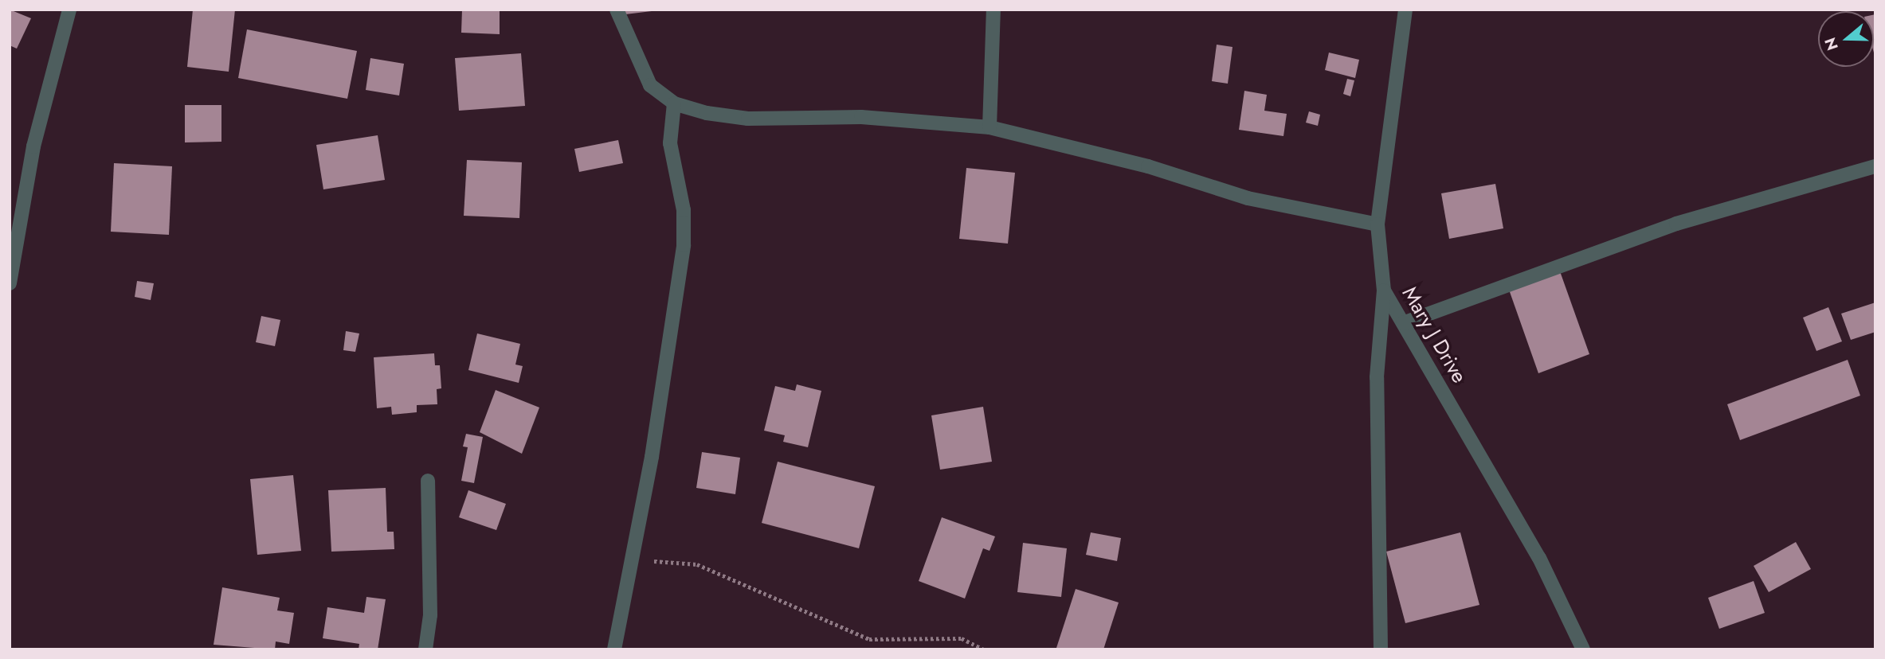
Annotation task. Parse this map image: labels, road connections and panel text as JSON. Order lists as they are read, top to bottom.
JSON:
{
  "streets": {
    "street": ["Mary J Drive"]
  },
  "north": "left"
}
